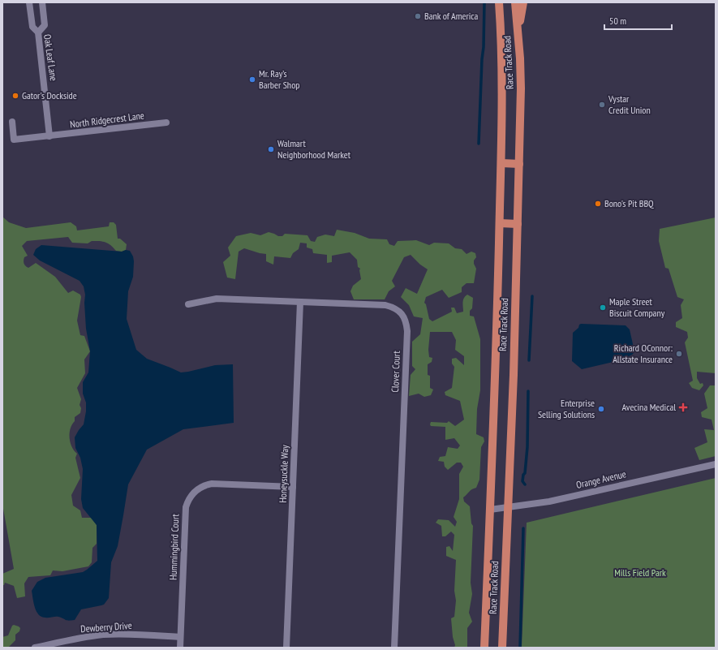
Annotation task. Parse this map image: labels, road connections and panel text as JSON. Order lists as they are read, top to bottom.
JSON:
{
  "streets": {
    "main road": ["Race Track Road"],
    "street": [
      "Oak Leaf Lane",
      "North Ridgecrest Lane",
      "Clover Court",
      "Honeysuckle Way",
      "Orange Avenue",
      "Hummingbird Court",
      "Dewberry Drive"
    ]
  },
  "crossings": [
    ["Oak Leaf Lane", "North Ridgecrest Lane"],
    ["Race Track Road", "Orange Avenue"],
    ["Clover Court", "Honeysuckle Way"],
    ["Honeysuckle Way", "Hummingbird Court"],
    ["Hummingbird Court", "Dewberry Drive"]
  ],
  "parks": ["Mills Field Park"],
  "places": {
    "other": [
      "Bank of America",
      "Mr. Ray’s Barber Shop",
      "Gator's Dockside",
      "Vystar Credit Union",
      "Walmart Neighborhood Market",
      "Bono's Pit BBQ",
      "Maple Street Biscuit Company",
      "Richard OConnor: Allstate Insurance",
      "Enterprise Selling Solutions"
    ],
    "health": ["Avecina Medical"]
  },
  "scale_bar": "50 m"
}
